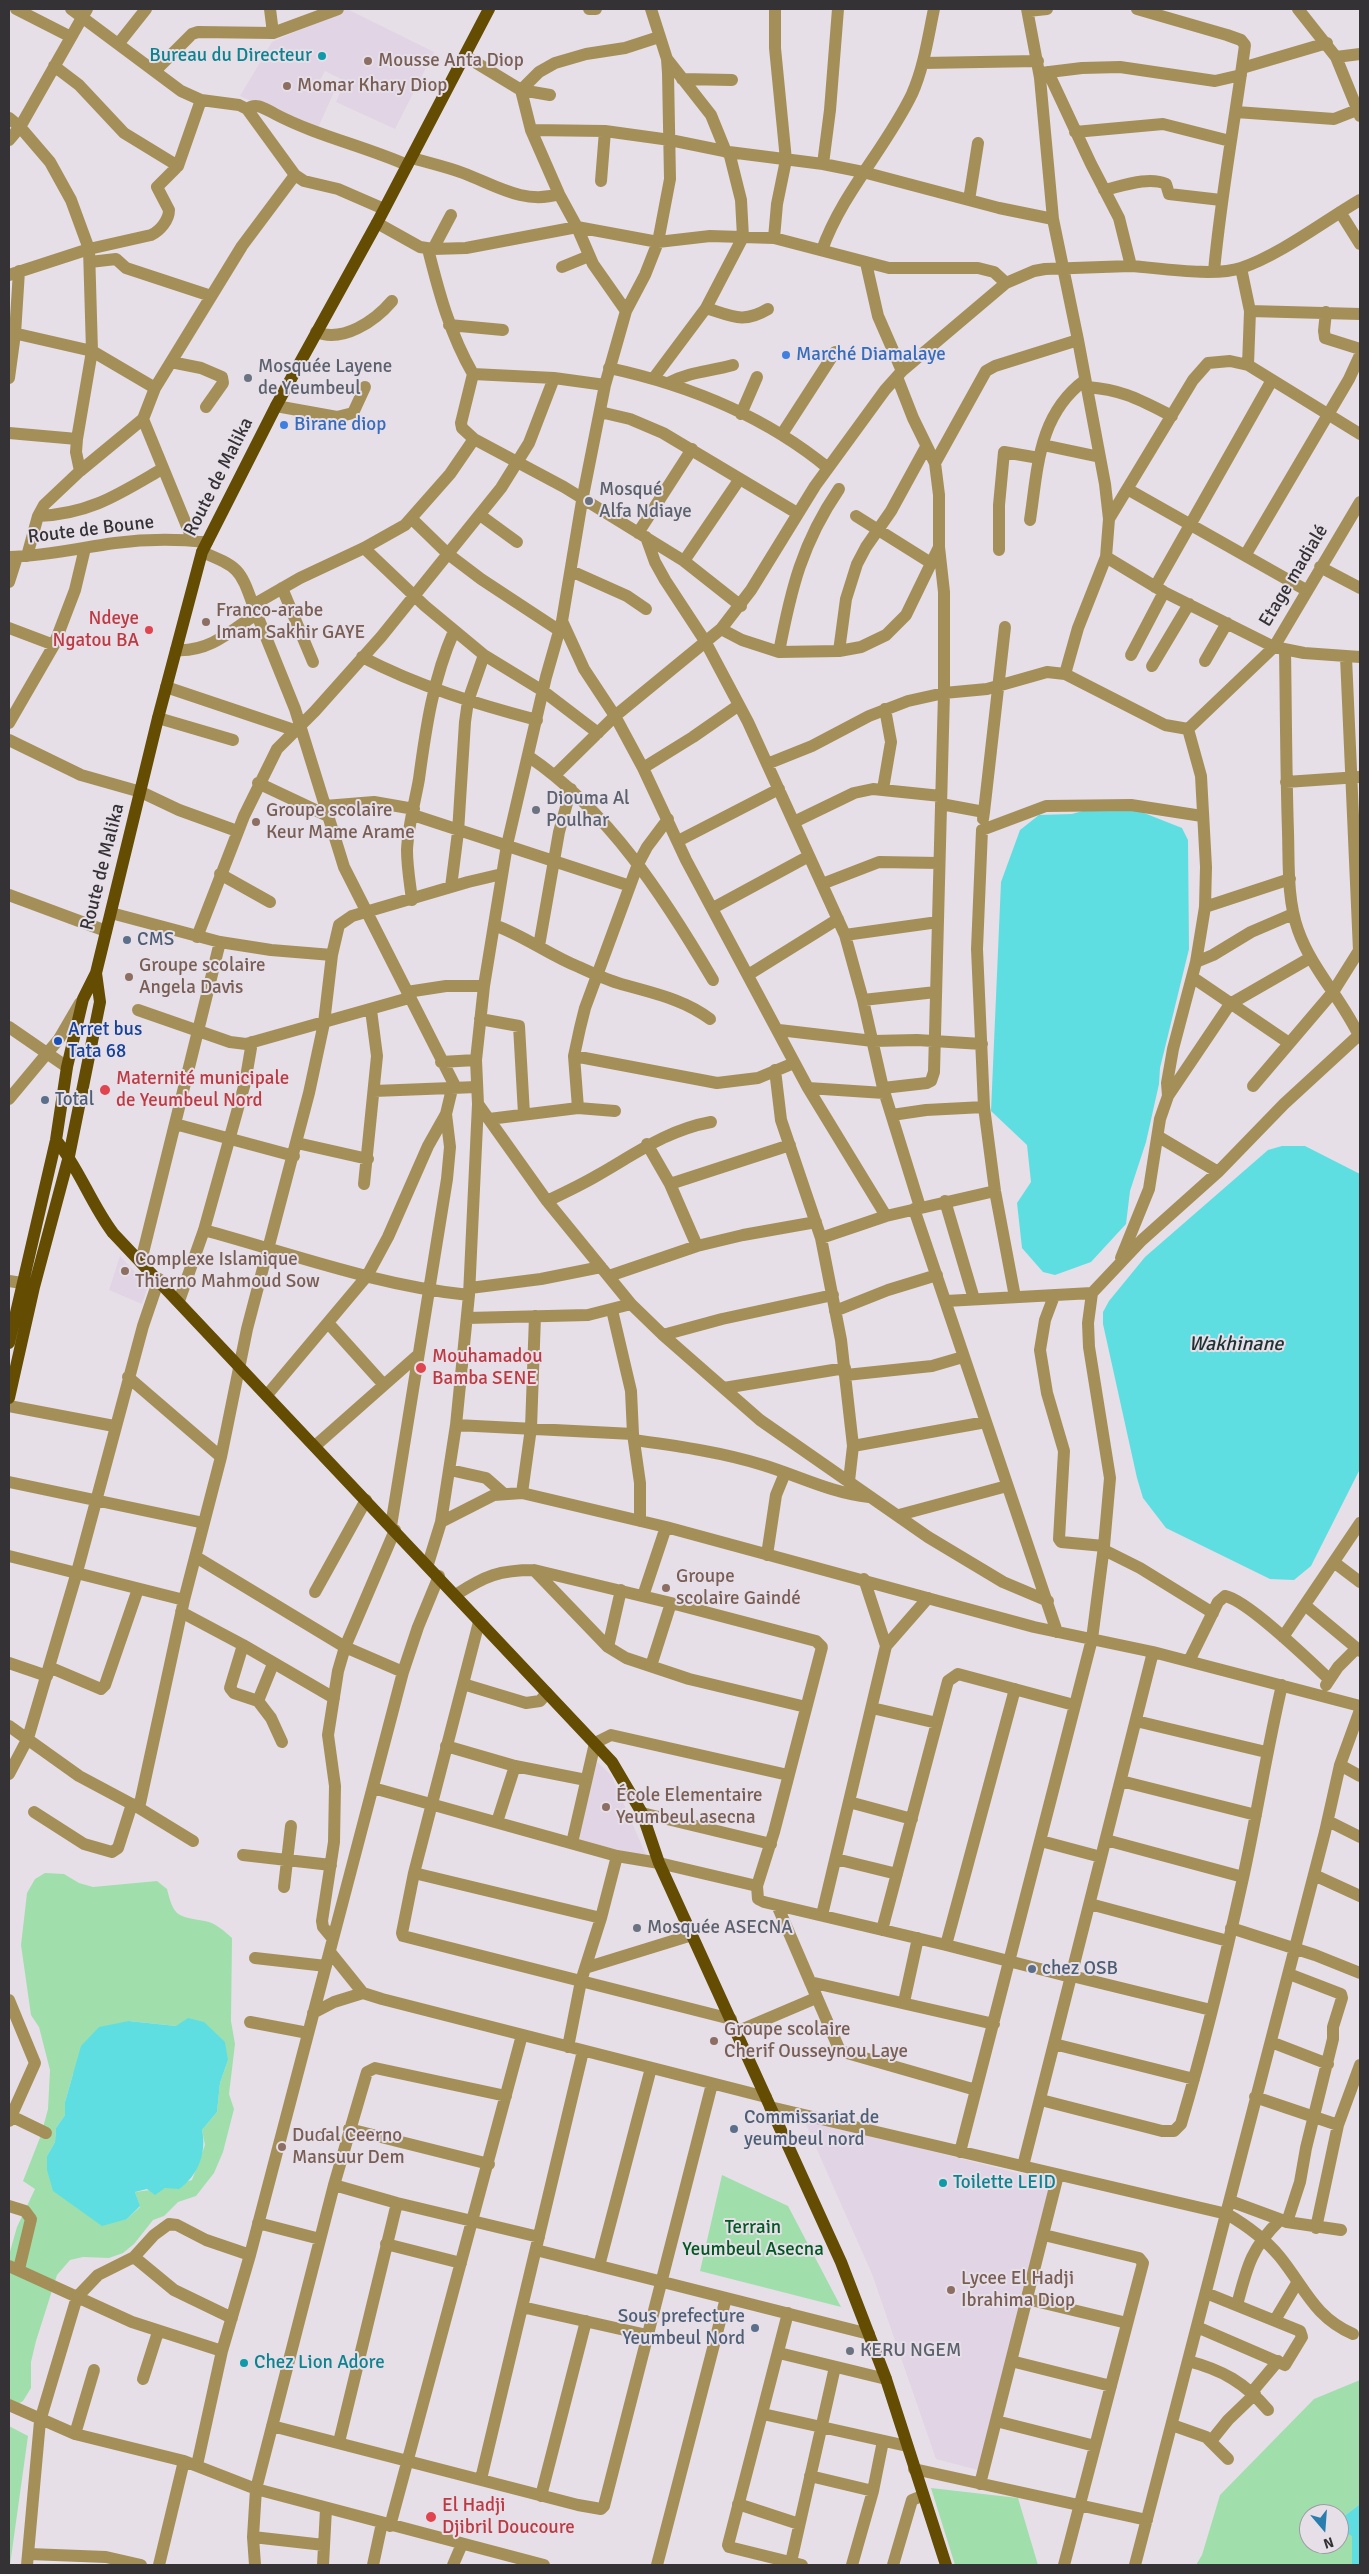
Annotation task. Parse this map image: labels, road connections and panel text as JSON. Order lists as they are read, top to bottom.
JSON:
{
  "streets": {
    "main road": ["Route de Malika"],
    "street": ["Route de Boune", "Etage madialé"]
  },
  "crossings": [
    ["Route de Malika", "Route de Boune"]
  ],
  "water": ["Wakhinane"],
  "parks": ["Terrain Yeumbeul Asecna"],
  "places": [
    "Bureau du Directeur",
    "Mousse Anta Diop",
    "Momar Khary Diop",
    "Marché Diamalaye",
    "Mosquée Layene de Yeumbeul",
    "Birane diop",
    "Mosqué Alfa Ndiaye",
    "Franco-arabe Imam Sakhir GAYE",
    "Ndeye Ngatou BA",
    "Diouma Al Poulhar",
    "Groupe scolaire Keur Mame Arame",
    "CMS",
    "Groupe scolaire Angela Davis",
    "Arret bus Tata 68",
    "Maternité municipale de Yeumbeul Nord",
    "Total",
    "Complexe Islamique Thierno Mahmoud Sow",
    "Mouhamadou Bamba SENE",
    "Groupe scolaire Gaindé",
    "École Elementaire Yeumbeul asecna",
    "Mosquée ASECNA",
    "chez OSB",
    "Groupe scolaire Cherif Ousseynou Laye",
    "Commissariat de yeumbeul nord",
    "Duɗal Ceerno Mansuur Dem",
    "Toilette LEID",
    "Lycee El Hadji Ibrahima Diop",
    "Sous prefecture Yeumbeul Nord",
    "KERU NGEM",
    "Chez Lion Adore",
    "El Hadji Djibril Doucoure"
  ],
  "north": "bottom"
}
